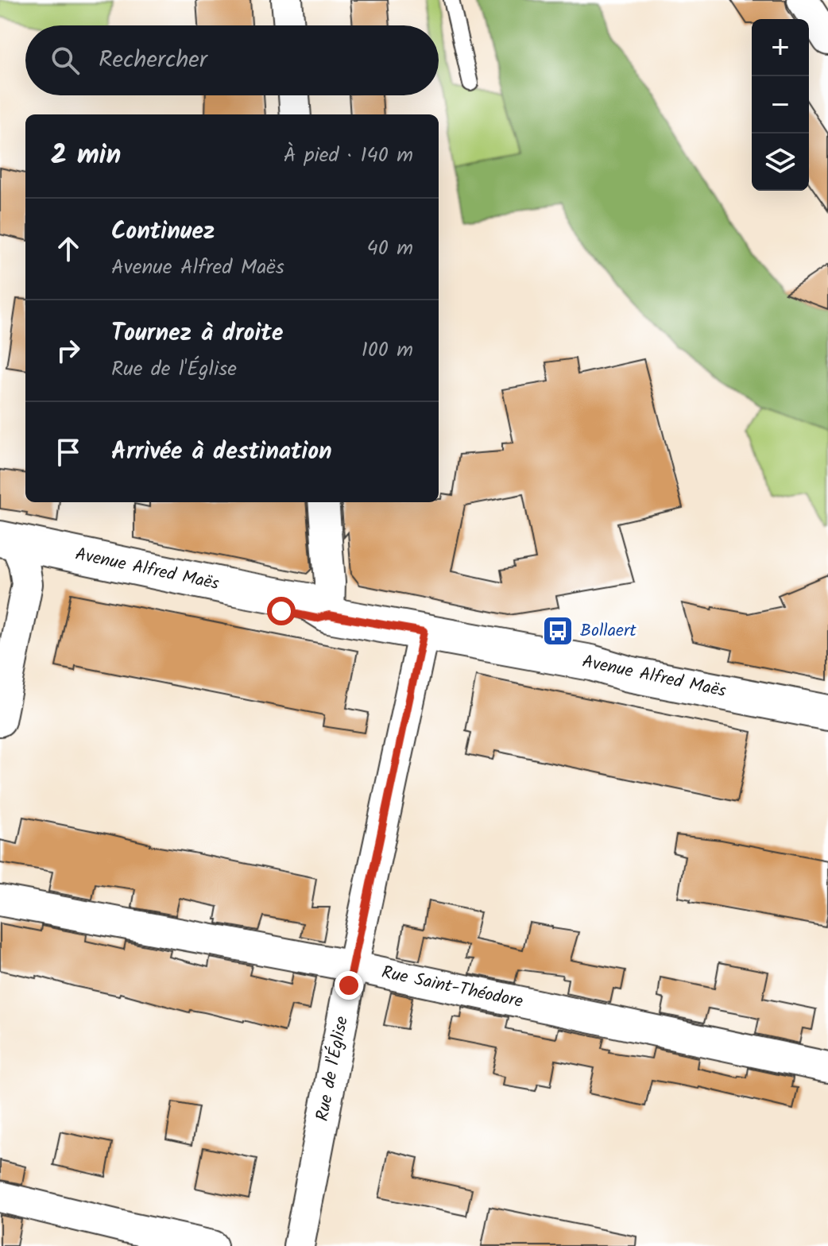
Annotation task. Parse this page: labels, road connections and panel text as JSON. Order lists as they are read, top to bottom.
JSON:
{
  "streets": {
    "main road": ["Avenue Alfred Maës"],
    "street": ["Rue Saint-Théodore", "Rue de l'Église"]
  },
  "crossings": [
    ["Avenue Alfred Maës", "Rue de l'Église"],
    ["Rue Saint-Théodore", "Rue de l'Église"]
  ],
  "places": {
    "bus stop": ["Bollaert"]
  },
  "page": {
    "map_buttons": ["+", "−"],
    "search": "Rechercher",
    "heading": ["2 min", "À pied · 140 m"],
    "list": [
      ["Continuez", "Avenue Alfred Maës", "40 m"],
      ["Tournez à droite", "Rue de l'Église", "100 m"],
      "Arrivée à destination"
    ]
  }
}
